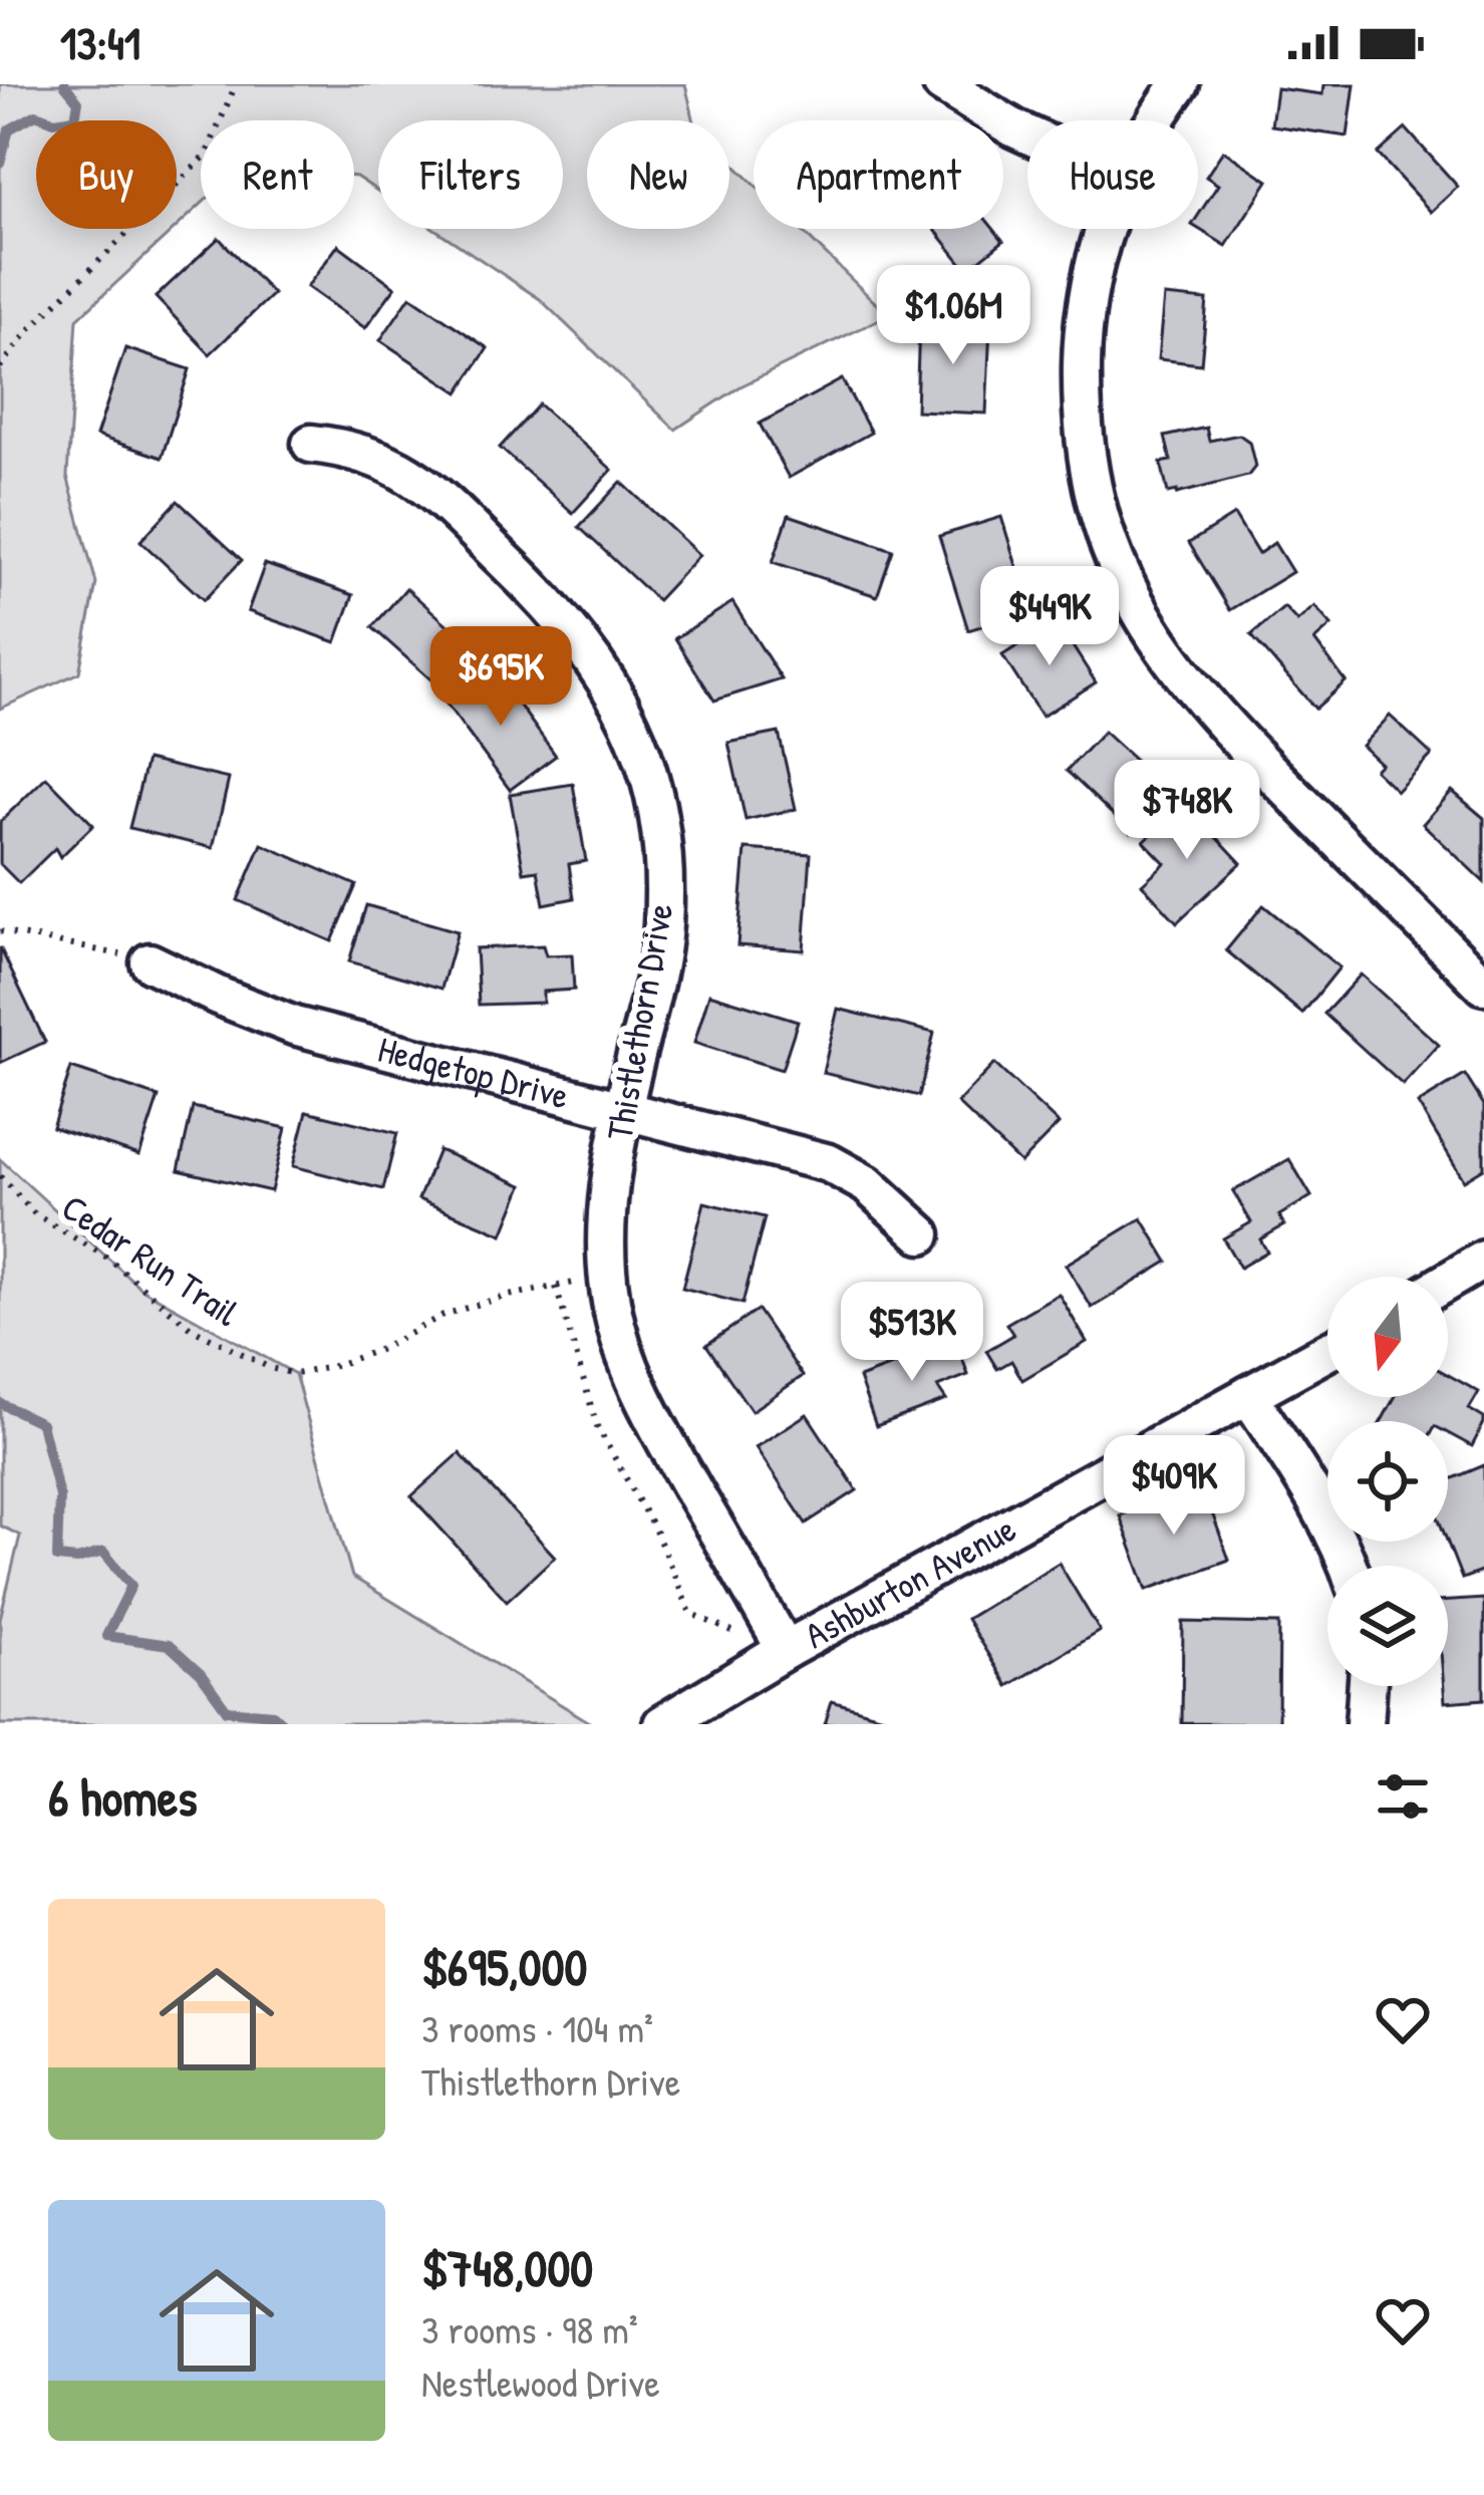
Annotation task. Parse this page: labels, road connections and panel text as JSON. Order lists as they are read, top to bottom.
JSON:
{
  "streets": {
    "street": ["Thistlethorn Drive", "Hedgetop Drive", "Ashburton Avenue"],
    "path": ["Cedar Run Trail"]
  },
  "crossings": [
    ["Thistlethorn Drive", "Hedgetop Drive"],
    ["Thistlethorn Drive", "Cedar Run Trail"],
    ["Thistlethorn Drive", "Ashburton Avenue"]
  ],
  "north": "bottom",
  "page": {
    "status": "13:41",
    "chip": [
      "Buy",
      "Rent",
      "Filters",
      "New",
      "Apartment",
      "House"
    ],
    "price": [
      "$1.06M",
      "$449K",
      "$695K",
      "$748K",
      "$513K",
      "$409K"
    ],
    "heading": "6 homes",
    "list": [
      {
        "name": "$695,000",
        "note": "3 rooms · 104 m² · Thistlethorn Drive"
      },
      {
        "name": "$748,000",
        "note": "3 rooms · 98 m² · Nestlewood Drive"
      }
    ]
  }
}
